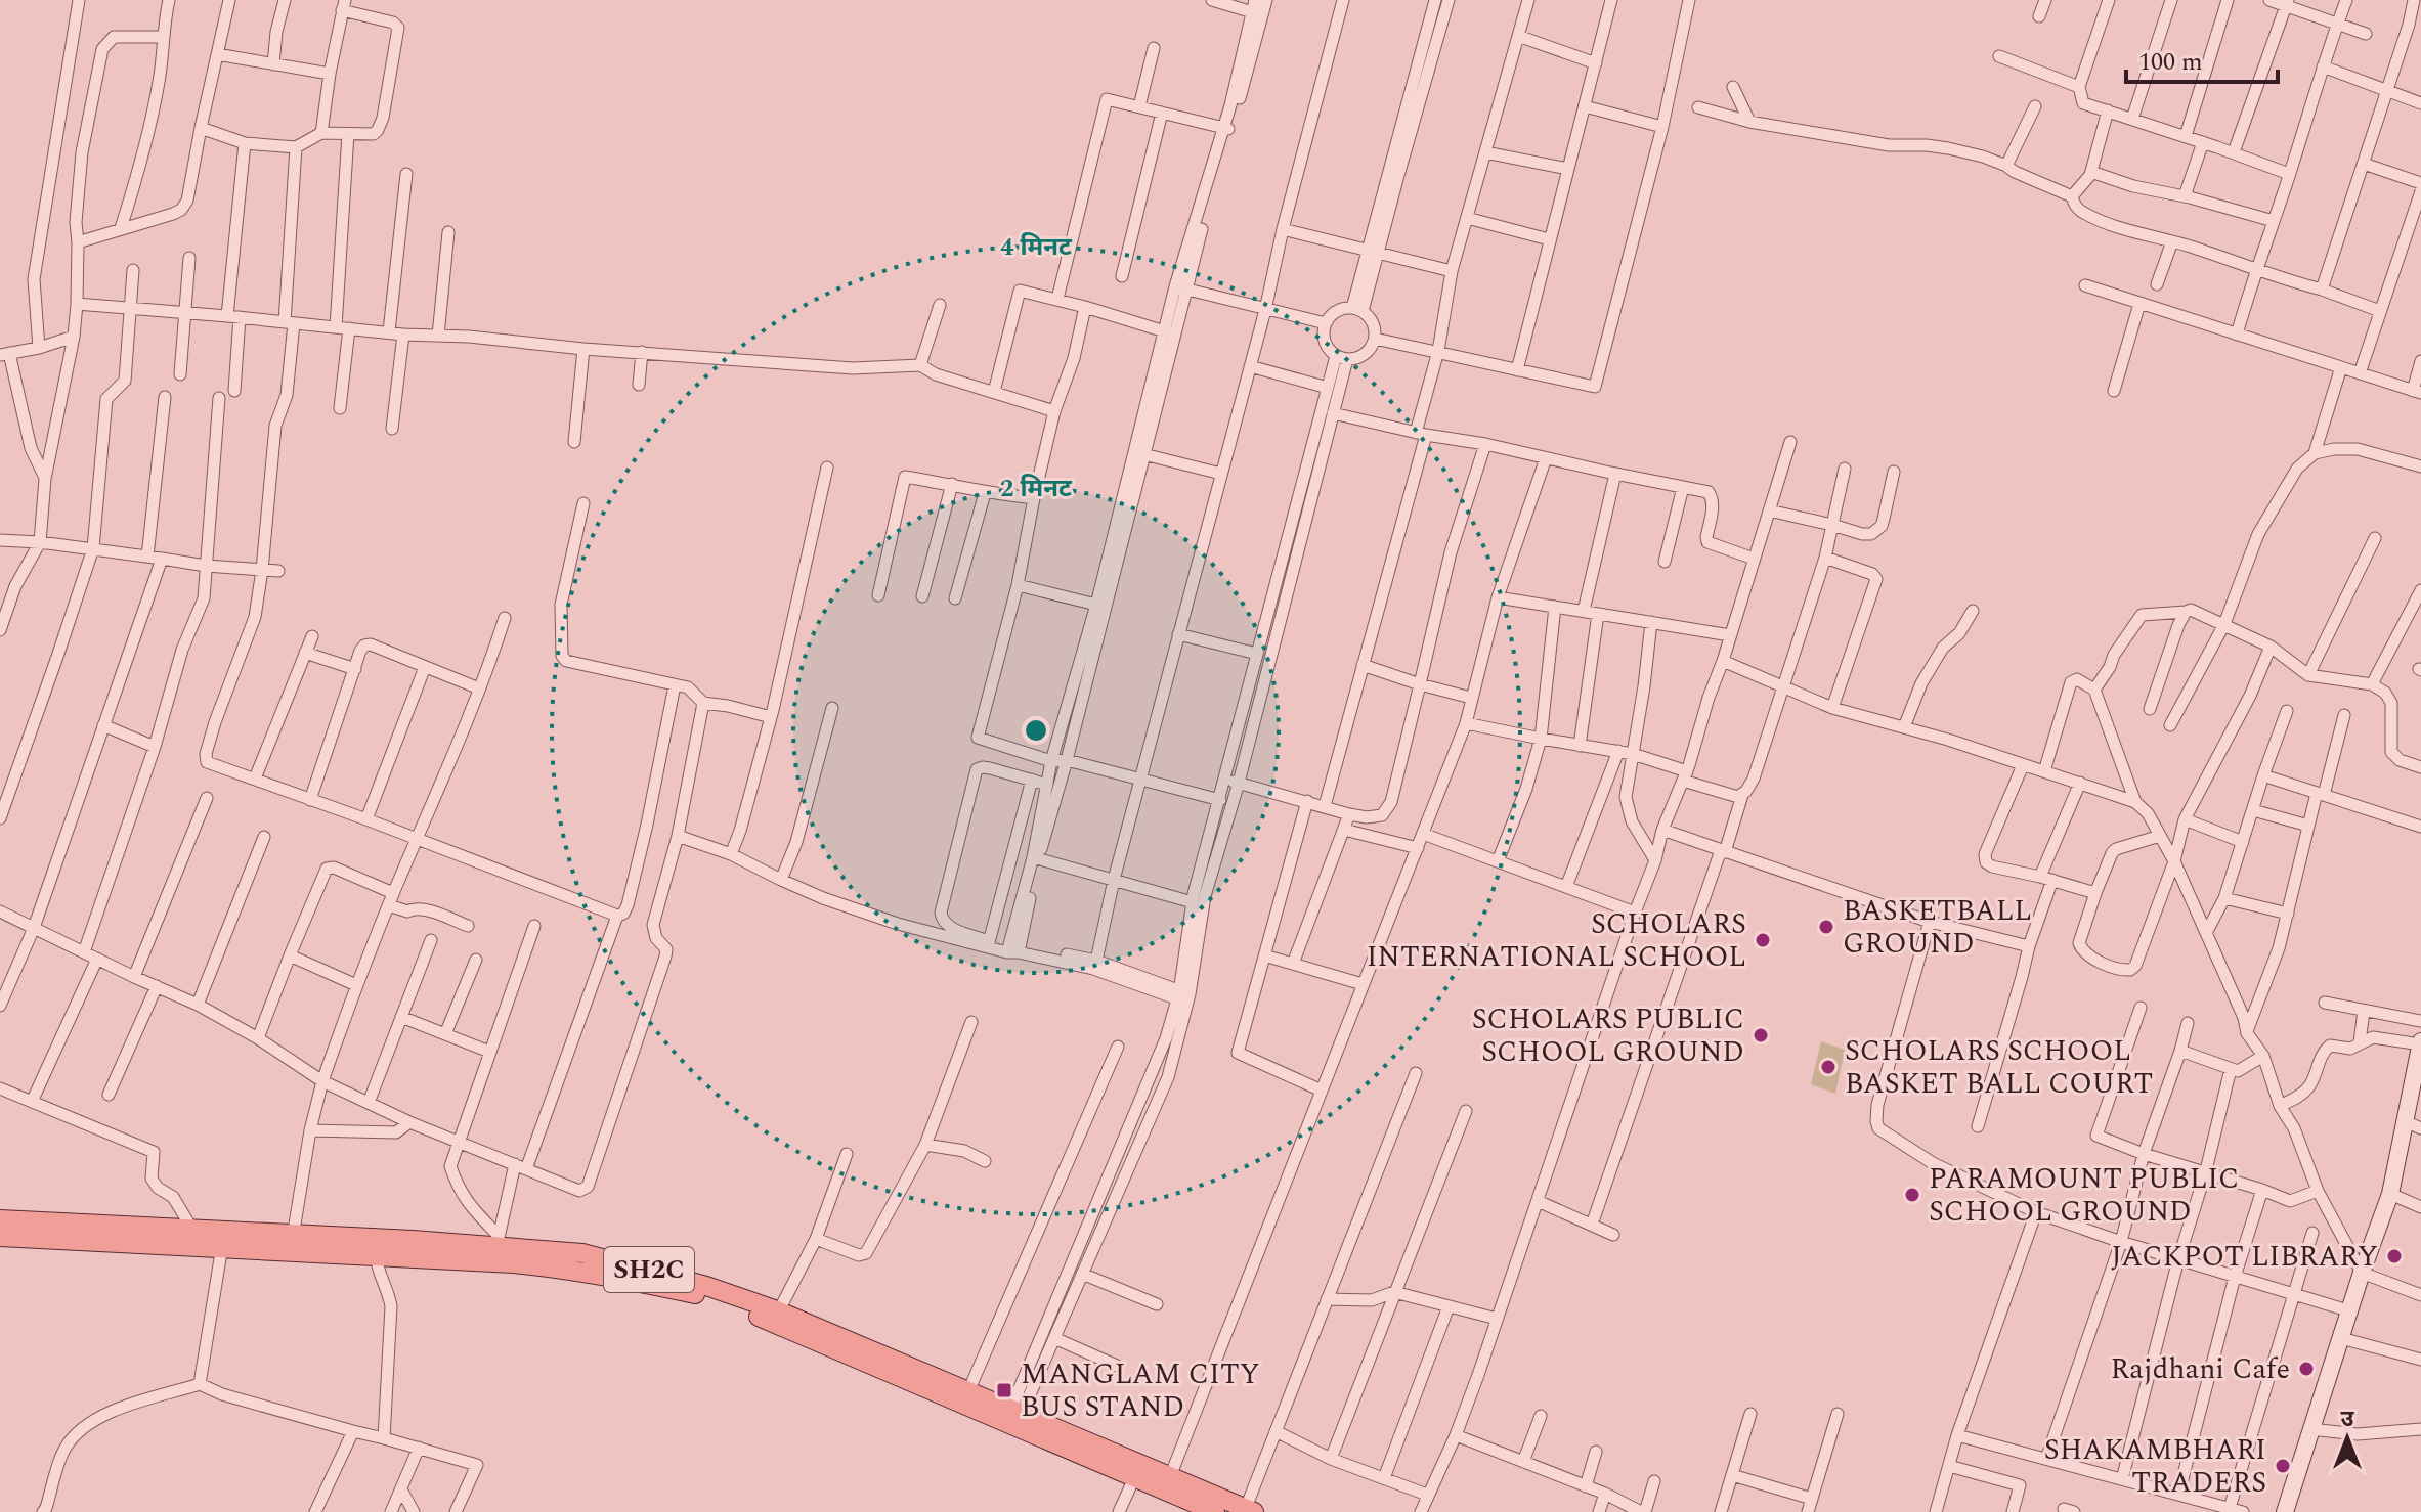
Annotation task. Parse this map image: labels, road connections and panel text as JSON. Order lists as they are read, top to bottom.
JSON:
{
  "streets": {
    "main road": ["SH2C"]
  },
  "places": {
    "other": [
      "BASKETBALL GROUND",
      "SCHOLARS INTERNATIONAL SCHOOL",
      "SCHOLARS PUBLIC SCHOOL GROUND",
      "SCHOLARS SCHOOL BASKET BALL COURT",
      "PARAMOUNT PUBLIC SCHOOL GROUND",
      "JACKPOT LIBRARY",
      "Rajdhani Cafe",
      "SHAKAMBHARI TRADERS"
    ],
    "transit": ["MANGLAM CITY BUS STAND"]
  },
  "scale_bar": "100 m",
  "north": "top",
  "rings": ["4 मिनट", "2 मिनट"]
}
